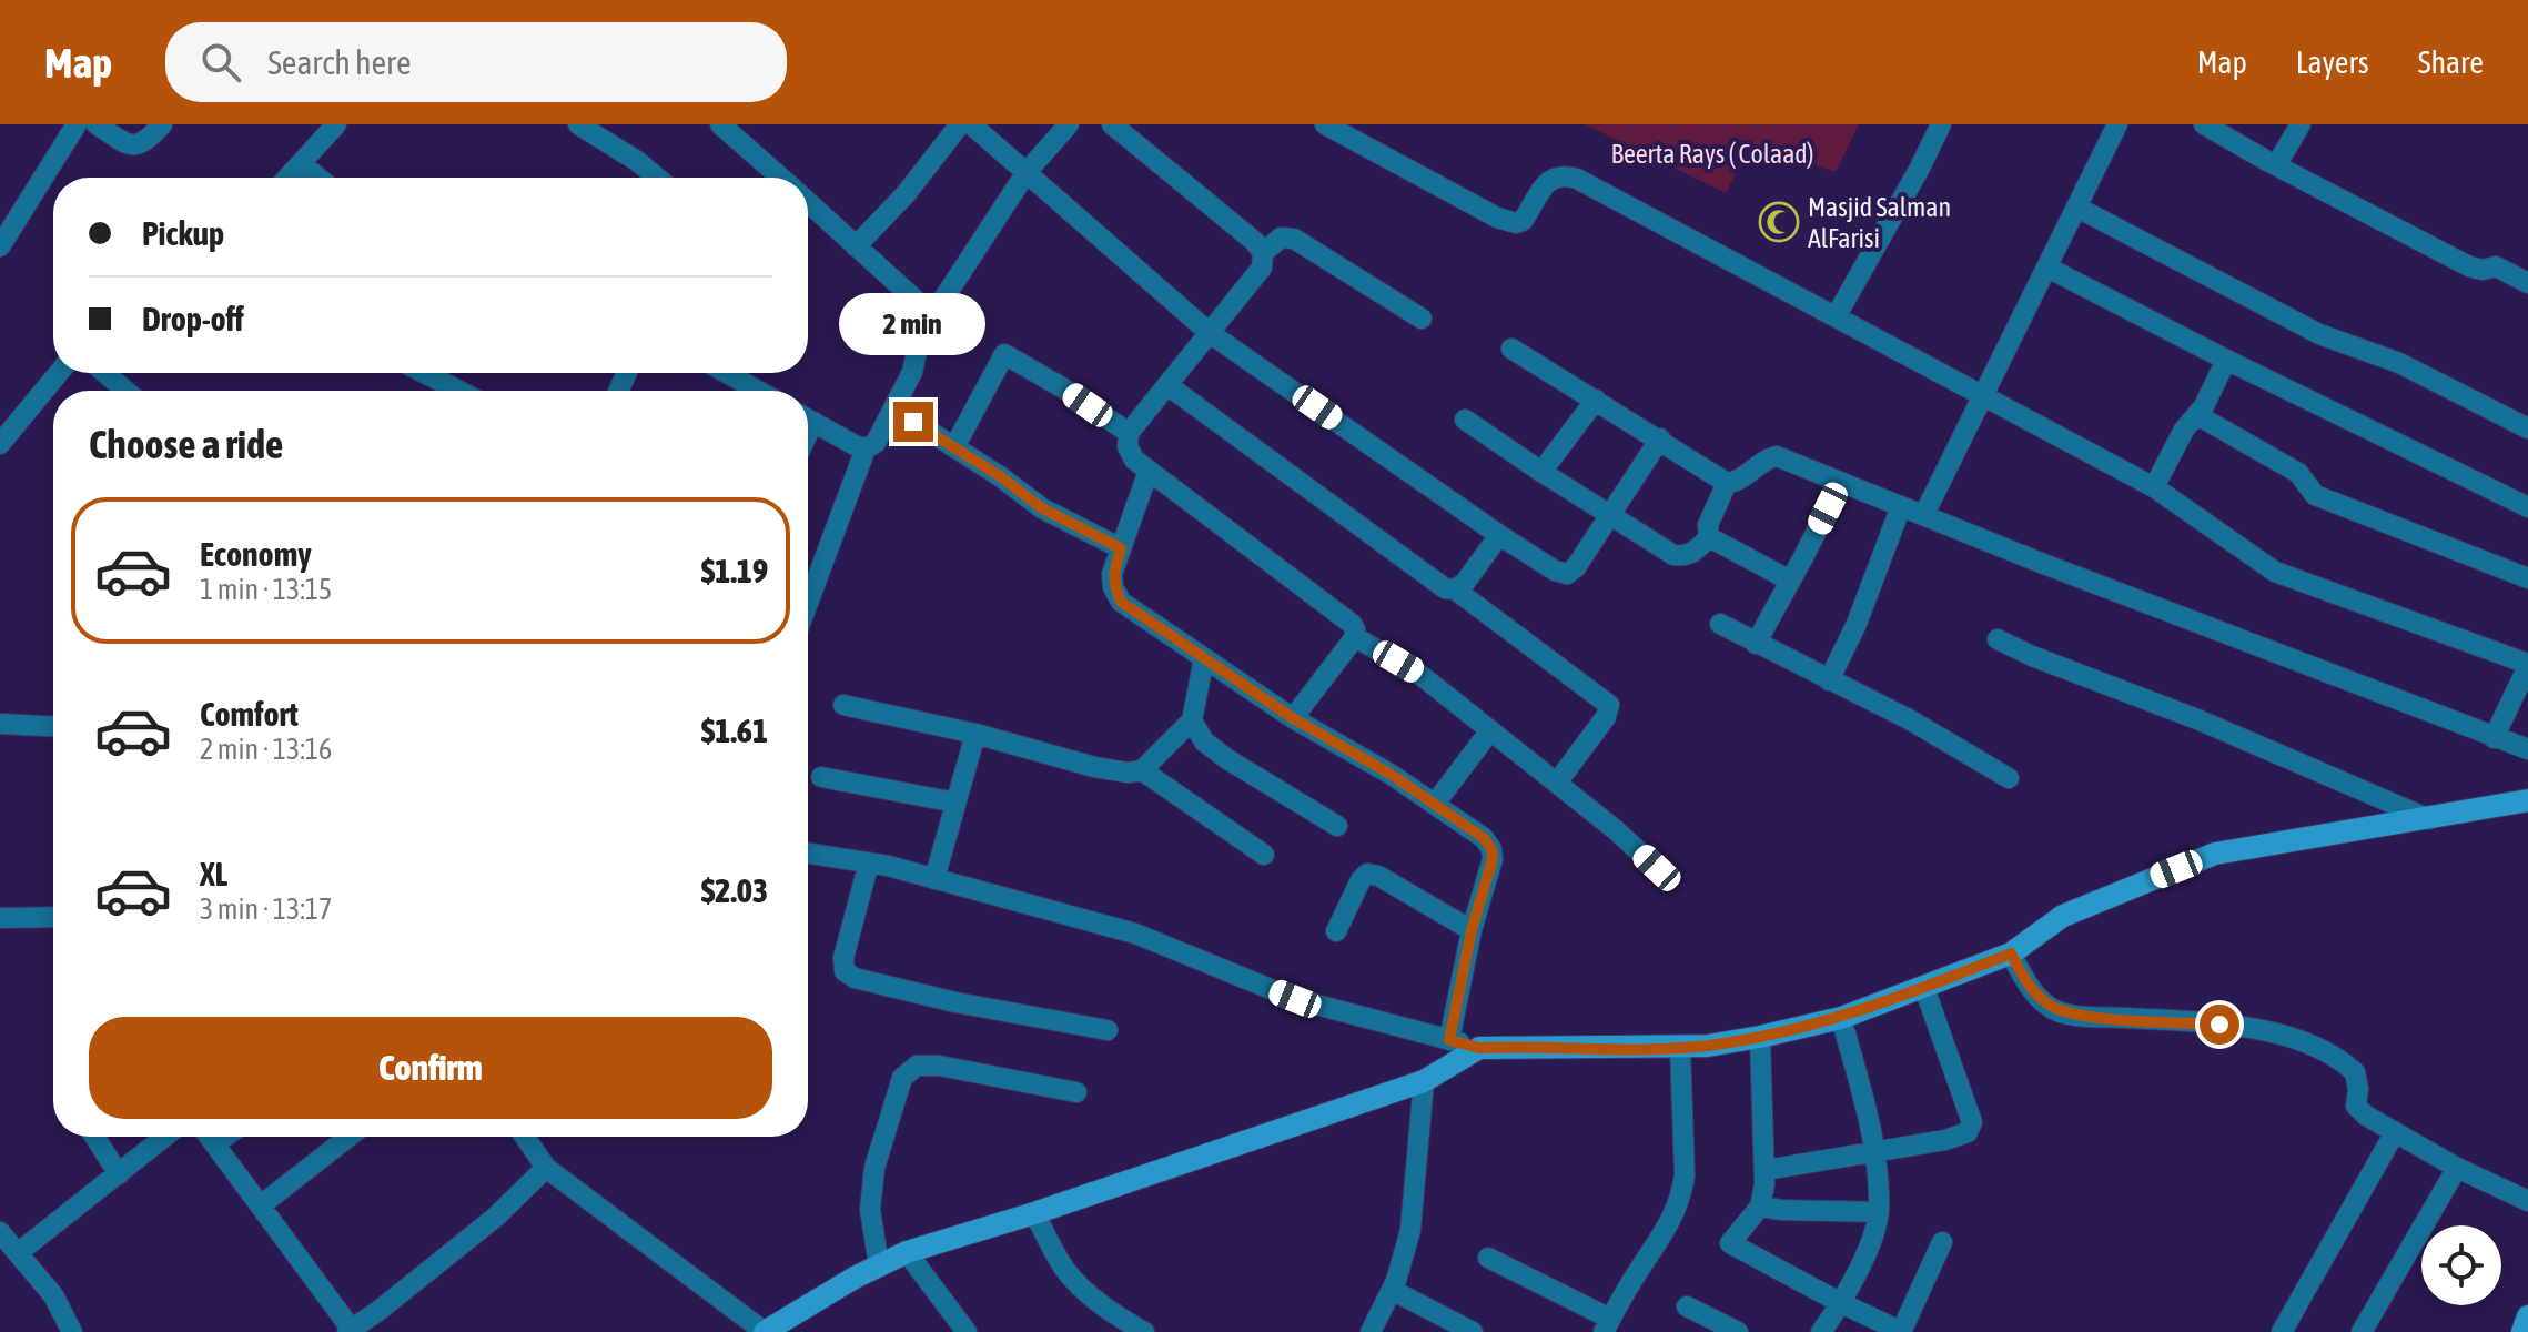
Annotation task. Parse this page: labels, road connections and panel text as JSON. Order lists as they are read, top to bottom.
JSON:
{
  "parks": ["Beerta Rays ( Colaad)"],
  "places": {
    "mosque": ["Masjid Salman AlFarisi"]
  },
  "page": {
    "header": "Map",
    "search": "Search here",
    "nav": ["Map", "Layers", "Share"],
    "banner": ["Pickup", "Drop-off"],
    "bubble": "2 min",
    "heading": "Choose a ride",
    "list": [
      {
        "name": "Economy",
        "note": "1 min · 13:15",
        "value": "$1.19"
      },
      {
        "name": "Comfort",
        "note": "2 min · 13:16",
        "value": "$1.61"
      },
      {
        "name": "XL",
        "note": "3 min · 13:17",
        "value": "$2.03"
      }
    ],
    "buttons": "Confirm"
  }
}
